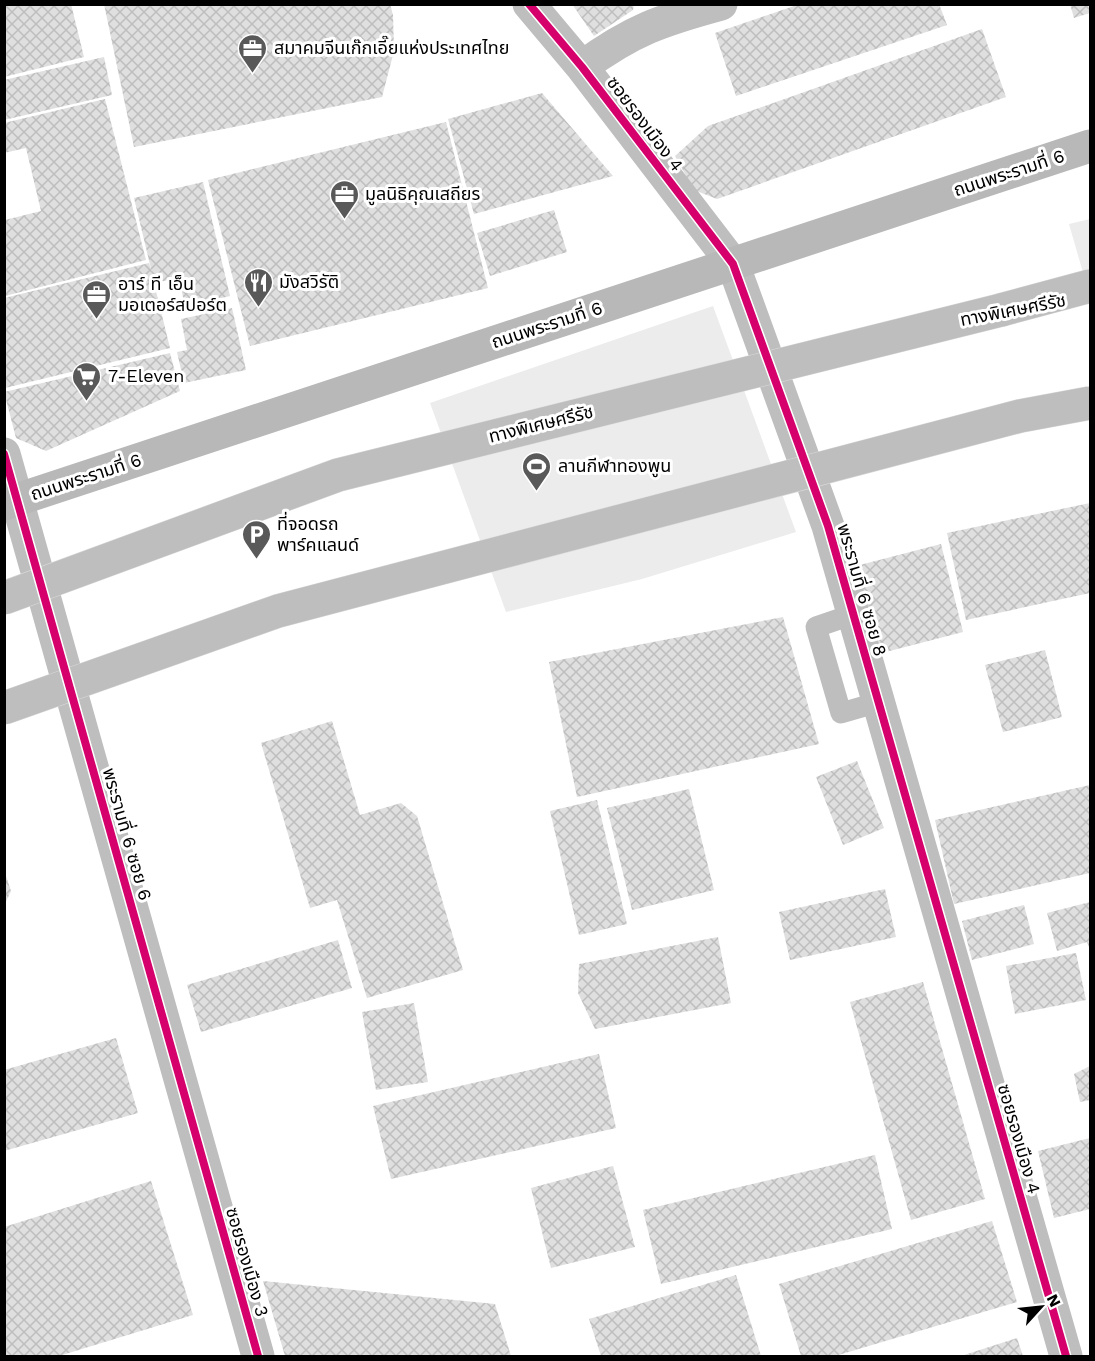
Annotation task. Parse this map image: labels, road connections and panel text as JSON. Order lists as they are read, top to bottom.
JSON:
{
  "streets": {
    "main road": [
      "ซอยรองเมือง 4",
      "ถนนพระรามที่ 6",
      "ทางพิเศษศรีรัช",
      "พระรามที่ 6 ซอย 8",
      "พระรามที่ 6 ซอย 6",
      "ซอยรองเมือง 3"
    ]
  },
  "crossings": [
    ["ซอยรองเมือง 4", "ถนนพระรามที่ 6"],
    ["ซอยรองเมือง 4", "พระรามที่ 6 ซอย 8"],
    ["ถนนพระรามที่ 6", "พระรามที่ 6 ซอย 8"],
    ["ถนนพระรามที่ 6", "พระรามที่ 6 ซอย 6"],
    ["พระรามที่ 6 ซอย 6", "ซอยรองเมือง 3"]
  ],
  "places": {
    "office": ["สมาคมจีนเก๊กเอี๊ยแห่งประเทศไทย", "มูลนิธิคุณเสถียร", "อาร์ ที เอ็น มอเตอร์สปอร์ต"],
    "restaurant": ["มังสวิรัติ"],
    "supermarket": ["7-Eleven"],
    "sports": ["ลานกีฬาทองพูน"],
    "parking": ["ที่จอดรถ พาร์คแลนด์"]
  },
  "north": "top right"
}
